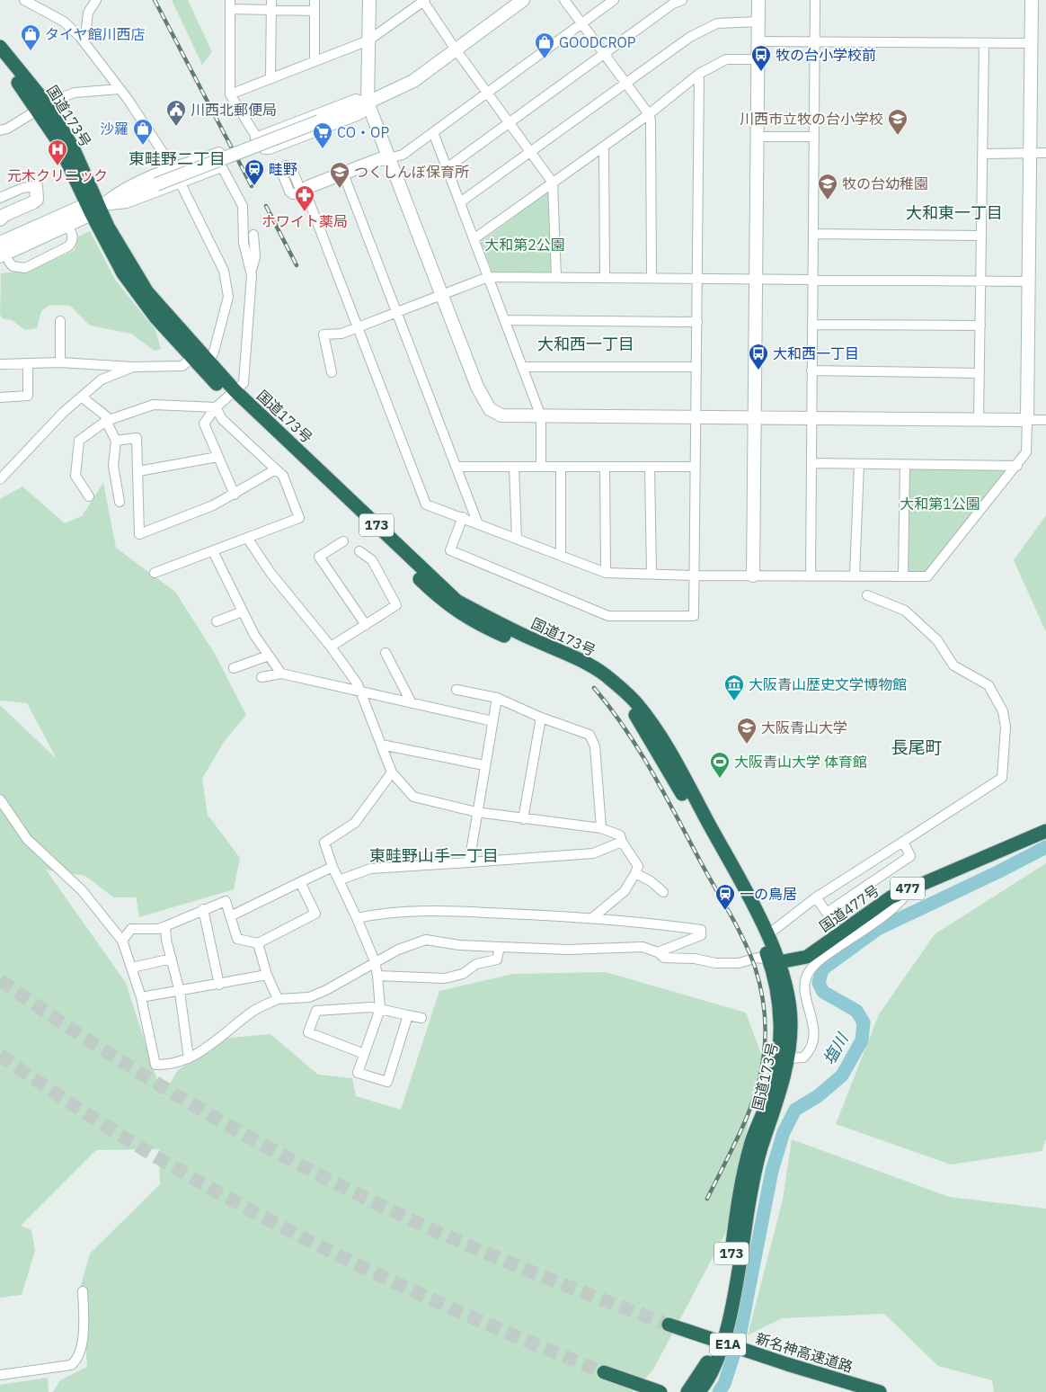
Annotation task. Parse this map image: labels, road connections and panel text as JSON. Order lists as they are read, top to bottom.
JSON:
{
  "streets": {
    "highway": [
      "国道173号",
      "173",
      "477",
      "国道477号",
      "E1A",
      "新名神高速道路"
    ]
  },
  "crossings": [
    ["国道173号", "国道477号"]
  ],
  "districts": [
    "東畦野二丁目",
    "大和東一丁目",
    "大和西一丁目",
    "長尾町",
    "東畦野山手一丁目"
  ],
  "water": ["塩川"],
  "parks": ["大和第2公園", "大和第1公園"],
  "places": {
    "shop": ["タイヤ館川西店", "GOODCROP", "沙羅"],
    "bus stop": ["牧の台小学校前", "大和西一丁目"],
    "public building": ["川西北郵便局"],
    "school or university": [
      "川西市立牧の台小学校",
      "つくしんぼ保育所",
      "牧の台幼稚園",
      "大阪青山大学"
    ],
    "supermarket": ["CO・OP"],
    "hospital": ["元木クリニック"],
    "station": ["畦野", "一の鳥居"],
    "pharmacy": ["ホワイト薬局"],
    "museum": ["大阪青山歴史文学博物館"],
    "sports": ["大阪青山大学 体育館"]
  }
}
